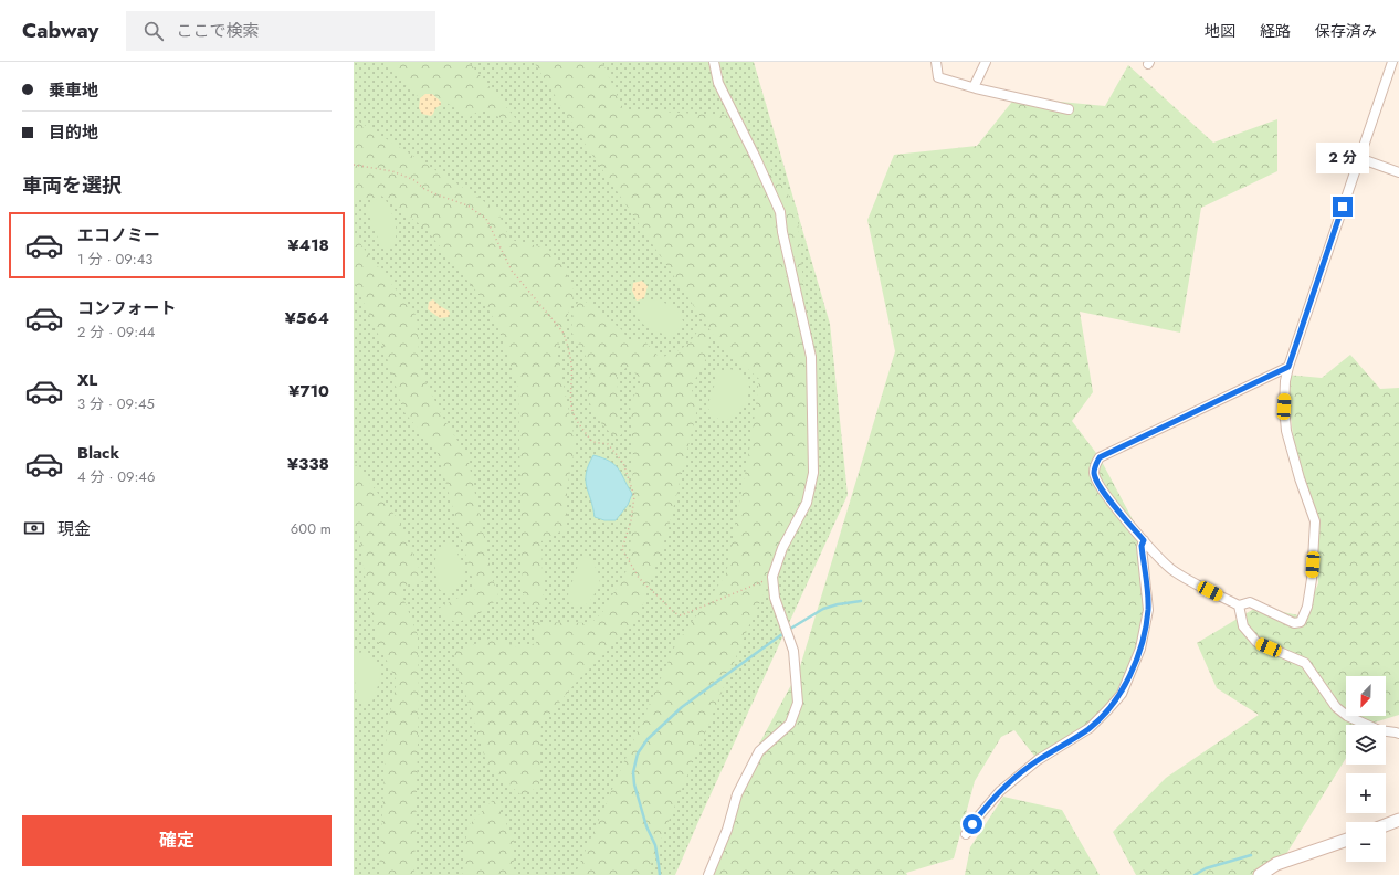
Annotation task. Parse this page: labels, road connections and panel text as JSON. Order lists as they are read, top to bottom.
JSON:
{
  "north": "bottom left",
  "page": {
    "header": "Cabway",
    "search": "ここで検索",
    "nav": ["地図", "経路", "保存済み"],
    "banner": ["乗車地", "目的地"],
    "bubble": "2 分",
    "heading": "車両を選択",
    "list": [
      {
        "name": "エコノミー",
        "note": "1 分 · 09:43",
        "value": "¥418"
      },
      {
        "name": "コンフォート",
        "note": "2 分 · 09:44",
        "value": "¥564"
      },
      {
        "name": "XL",
        "note": "3 分 · 09:45",
        "value": "¥710"
      },
      {
        "name": "Black",
        "note": "4 分 · 09:46",
        "value": "¥338"
      }
    ],
    "pay": ["現金", "600 m"],
    "map_buttons": ["+", "−"],
    "buttons": "確定"
  }
}
